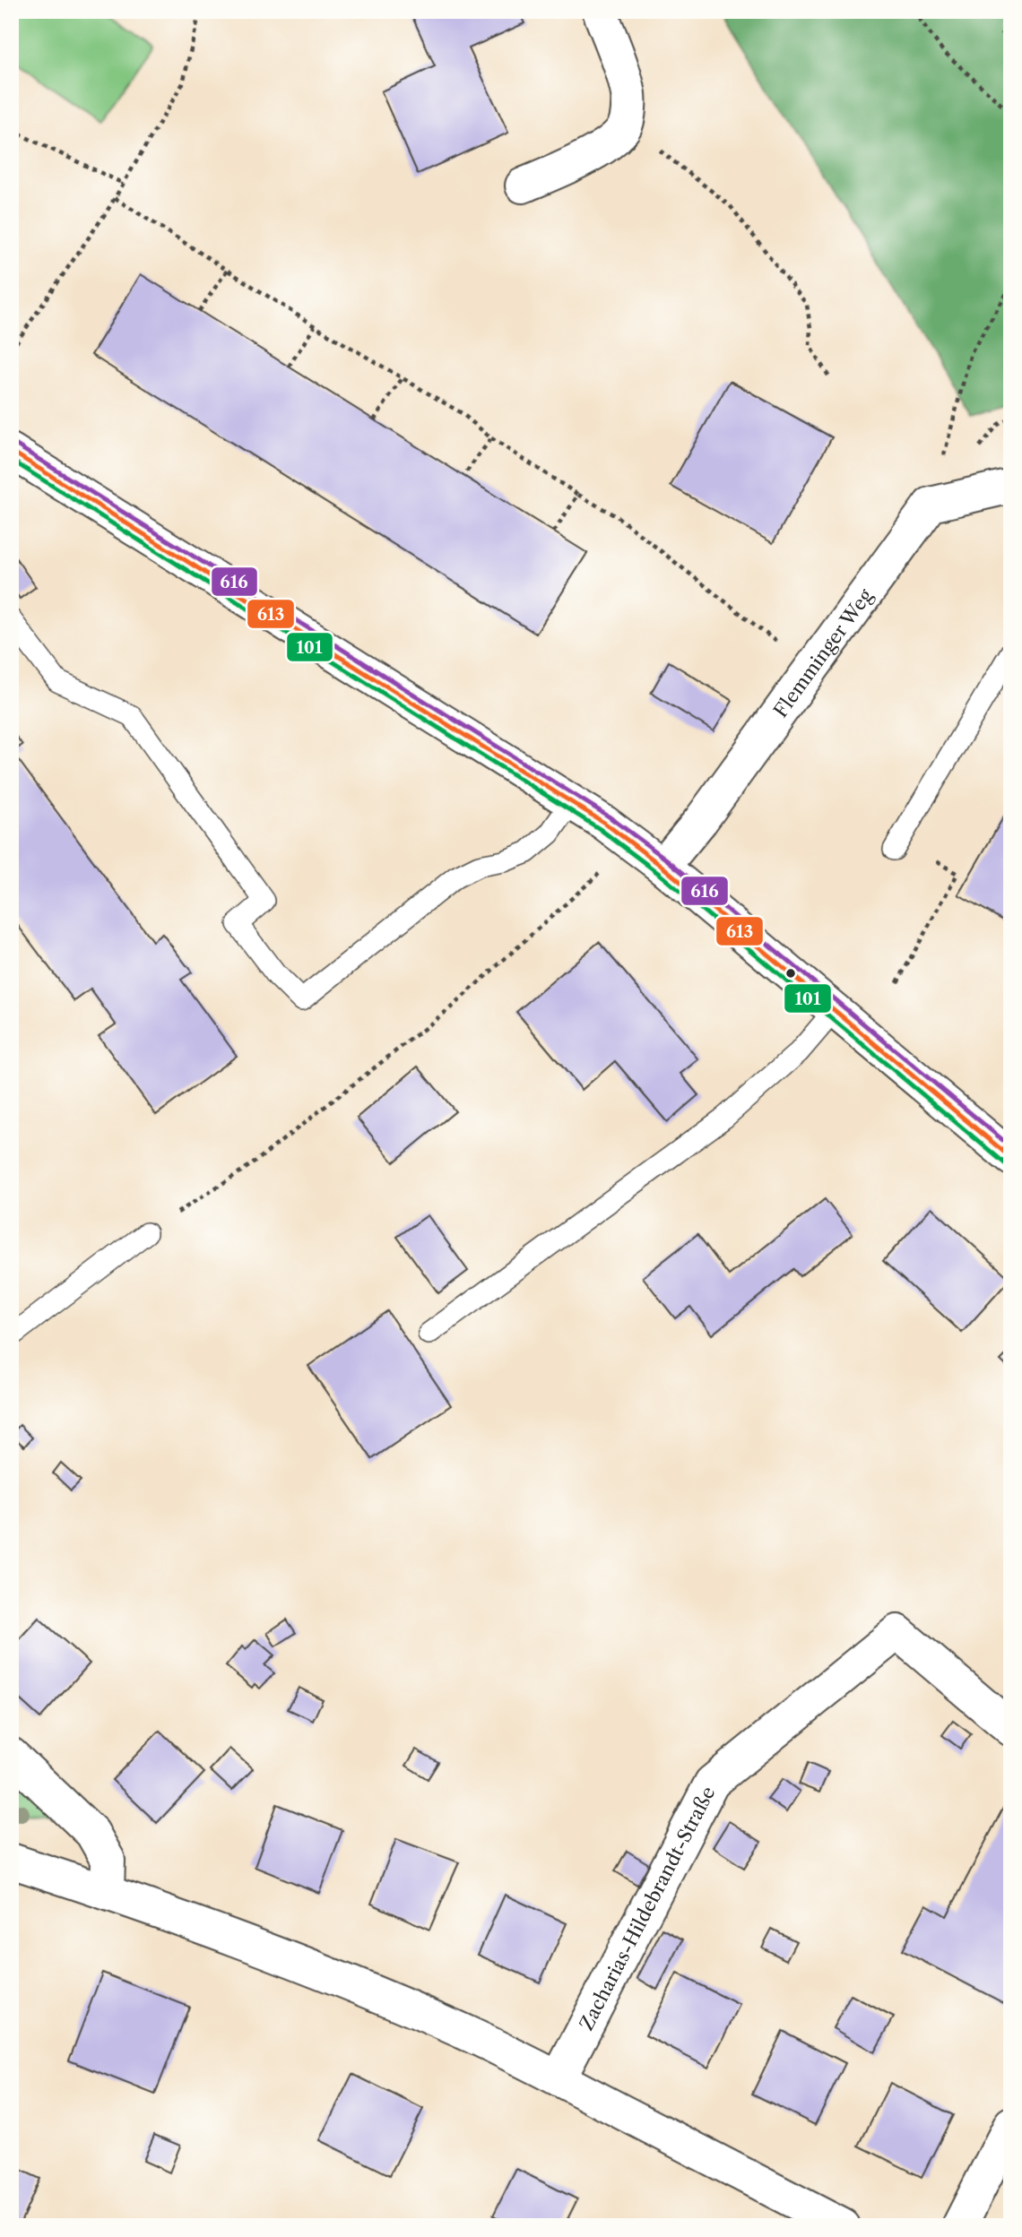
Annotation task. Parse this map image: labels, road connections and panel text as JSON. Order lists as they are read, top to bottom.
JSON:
{
  "streets": {
    "street": ["Flemminger Weg", "Zacharias-Hildebrandt-Straße"]
  },
  "lines": ["transit line 616", "transit line 613", "transit line 101"]
}
